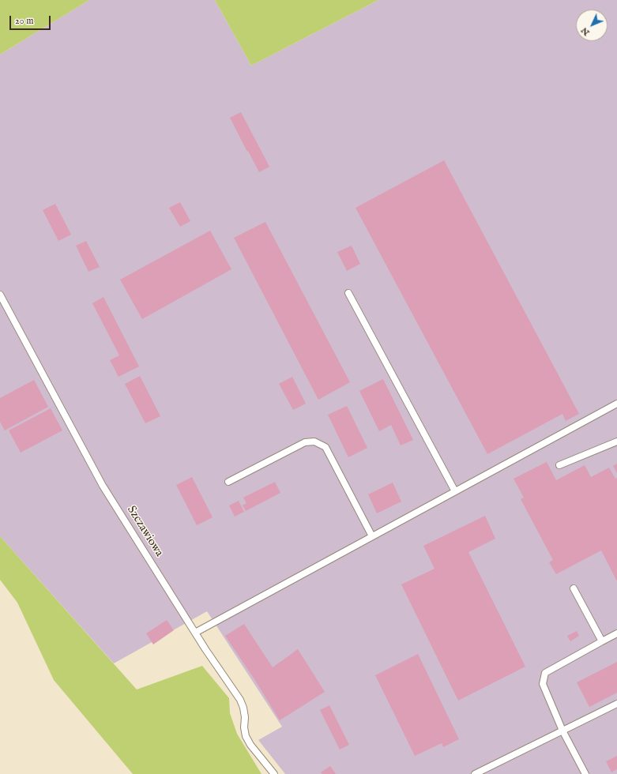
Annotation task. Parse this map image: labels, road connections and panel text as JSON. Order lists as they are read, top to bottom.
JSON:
{
  "streets": {
    "lane": ["Szczawiowa"]
  },
  "scale_bar": "20 m",
  "north": "bottom left"
}
